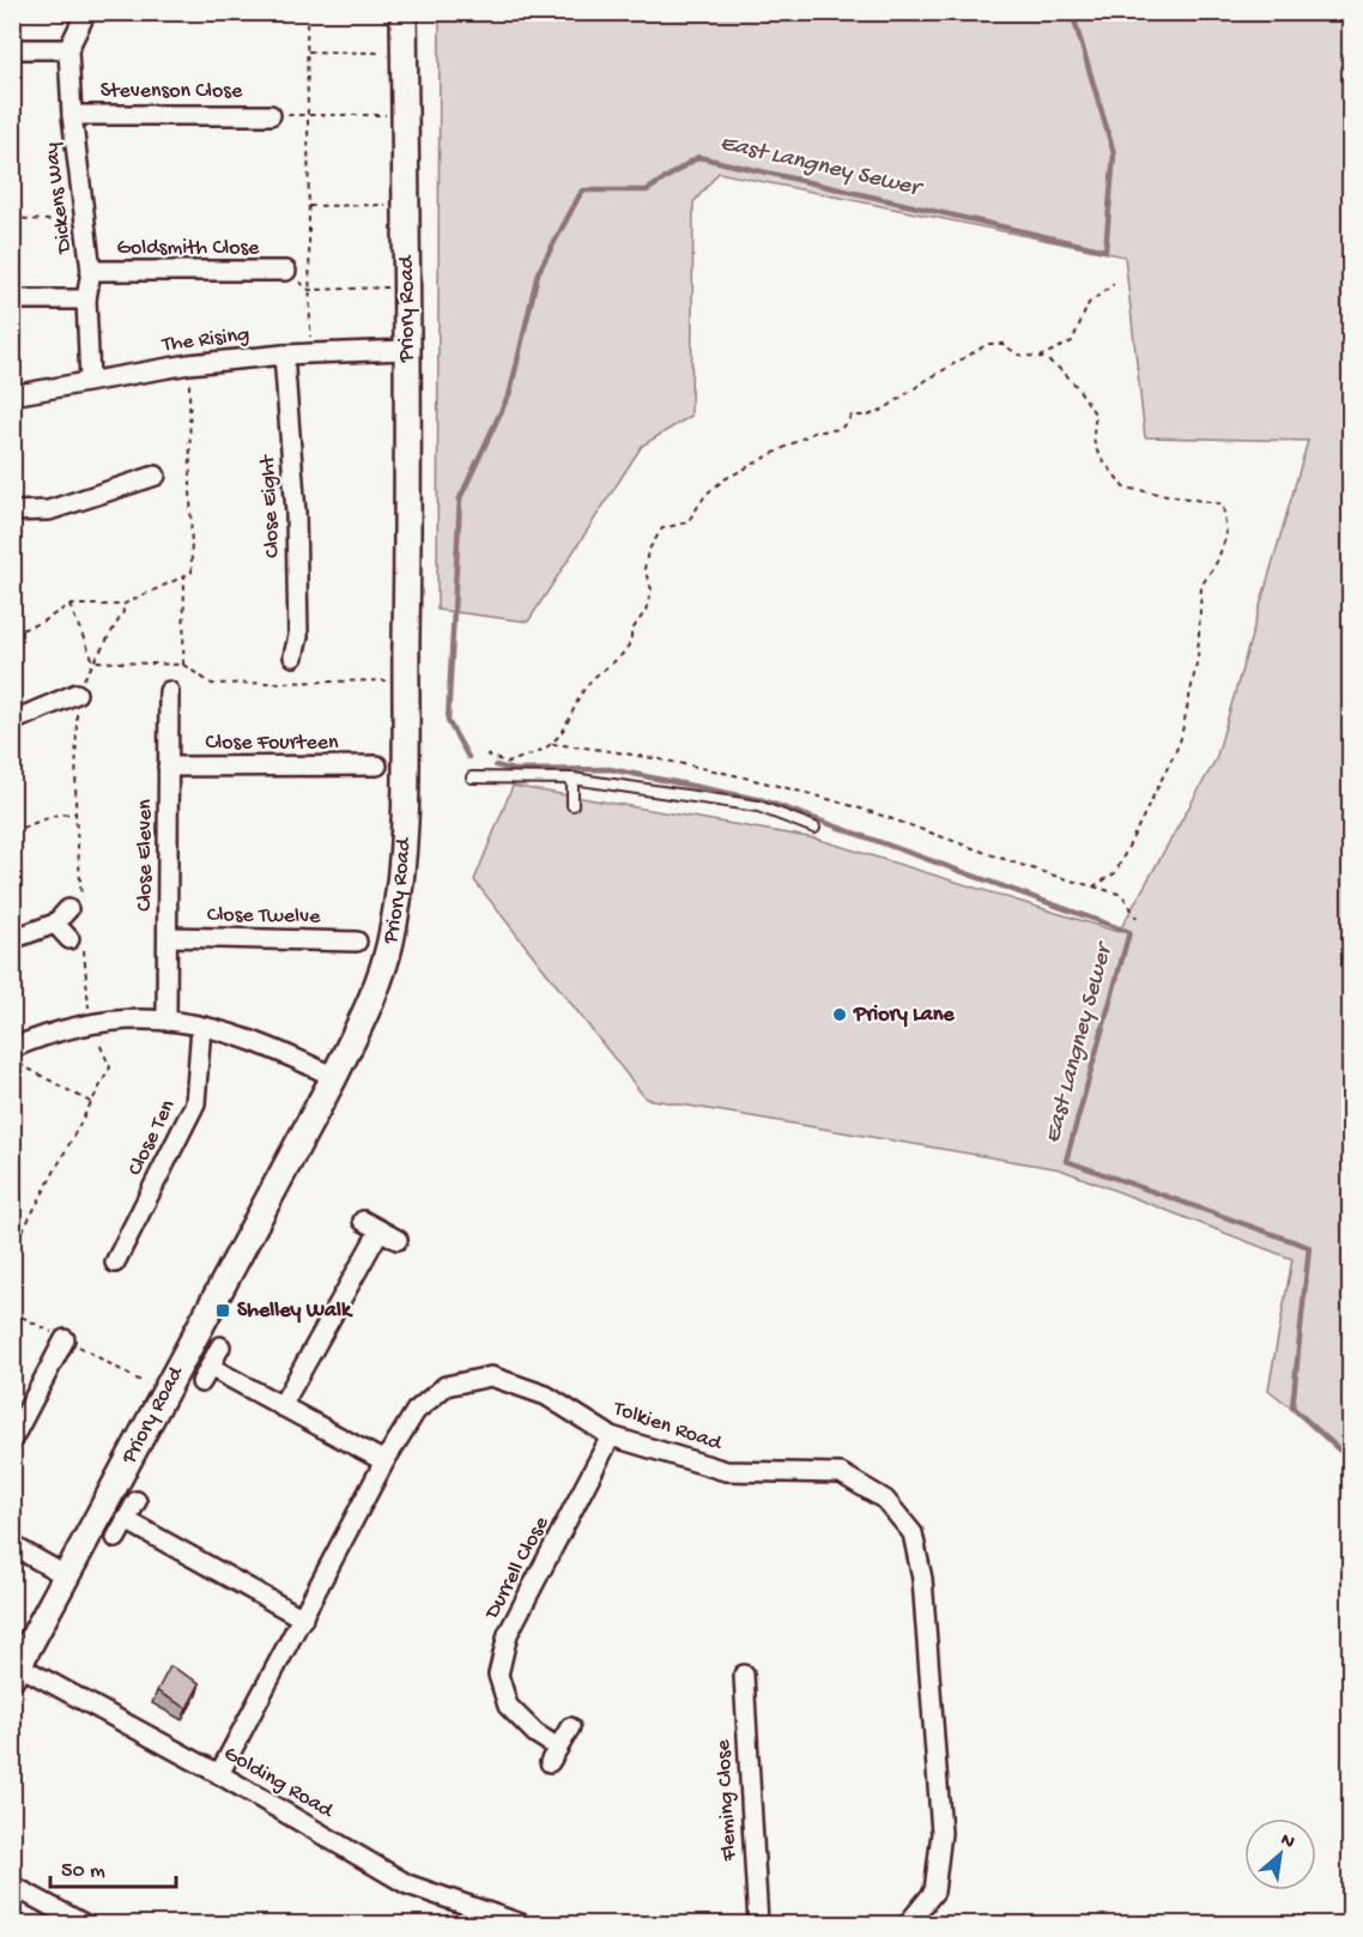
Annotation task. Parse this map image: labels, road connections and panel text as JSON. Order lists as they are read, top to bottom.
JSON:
{
  "streets": {
    "street": [
      "Stevenson Close",
      "Dickens Way",
      "Goldsmith Close",
      "Priory Road",
      "The Rising",
      "Close Eight",
      "Close Fourteen",
      "Close Eleven",
      "Close Twelve",
      "Close Ten",
      "Tolkien Road",
      "Durrell Close",
      "Golding Road",
      "Fleming Close"
    ]
  },
  "crossings": [
    ["Stevenson Close", "Dickens Way"],
    ["Dickens Way", "Goldsmith Close"],
    ["Dickens Way", "The Rising"],
    ["Priory Road", "The Rising"],
    ["Priory Road", "Golding Road"],
    ["The Rising", "Close Eight"],
    ["Close Fourteen", "Close Eleven"],
    ["Close Eleven", "Close Twelve"],
    ["Tolkien Road", "Durrell Close"],
    ["Tolkien Road", "Golding Road"]
  ],
  "water": ["East Langney Sewer"],
  "places": {
    "other": ["Priory Lane"],
    "transit": ["Shelley Walk"]
  },
  "scale_bar": "50 m",
  "north": "top right"
}
